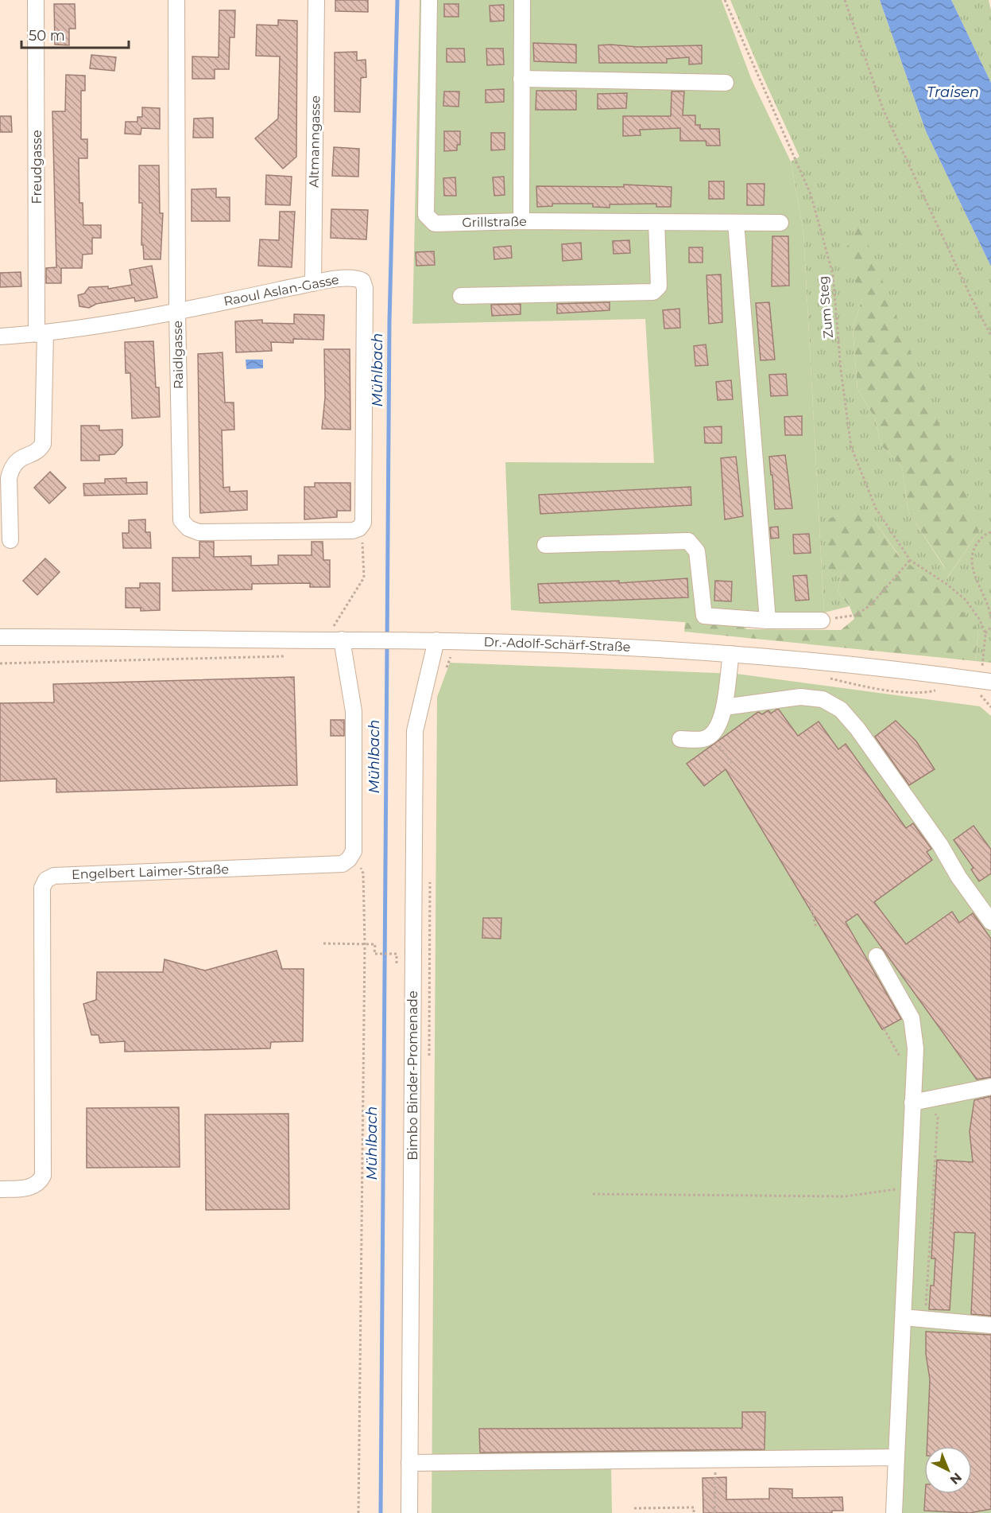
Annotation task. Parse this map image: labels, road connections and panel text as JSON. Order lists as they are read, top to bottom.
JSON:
{
  "streets": {
    "street": [
      "Altmanngasse",
      "Freudgasse",
      "Grillstraße",
      "Raoul Aslan-Gasse",
      "Raidlgasse",
      "Dr.-Adolf-Schärf-Straße",
      "Engelbert Laimer-Straße",
      "Bimbo Binder-Promenade"
    ],
    "path": ["Zum Steg"]
  },
  "crossings": [
    ["Altmanngasse", "Raoul Aslan-Gasse"],
    ["Freudgasse", "Raoul Aslan-Gasse"],
    ["Raoul Aslan-Gasse", "Raidlgasse"],
    ["Dr.-Adolf-Schärf-Straße", "Bimbo Binder-Promenade"]
  ],
  "water": ["Traisen", "Mühlbach"],
  "scale_bar": "50 m",
  "north": "bottom right"
}
